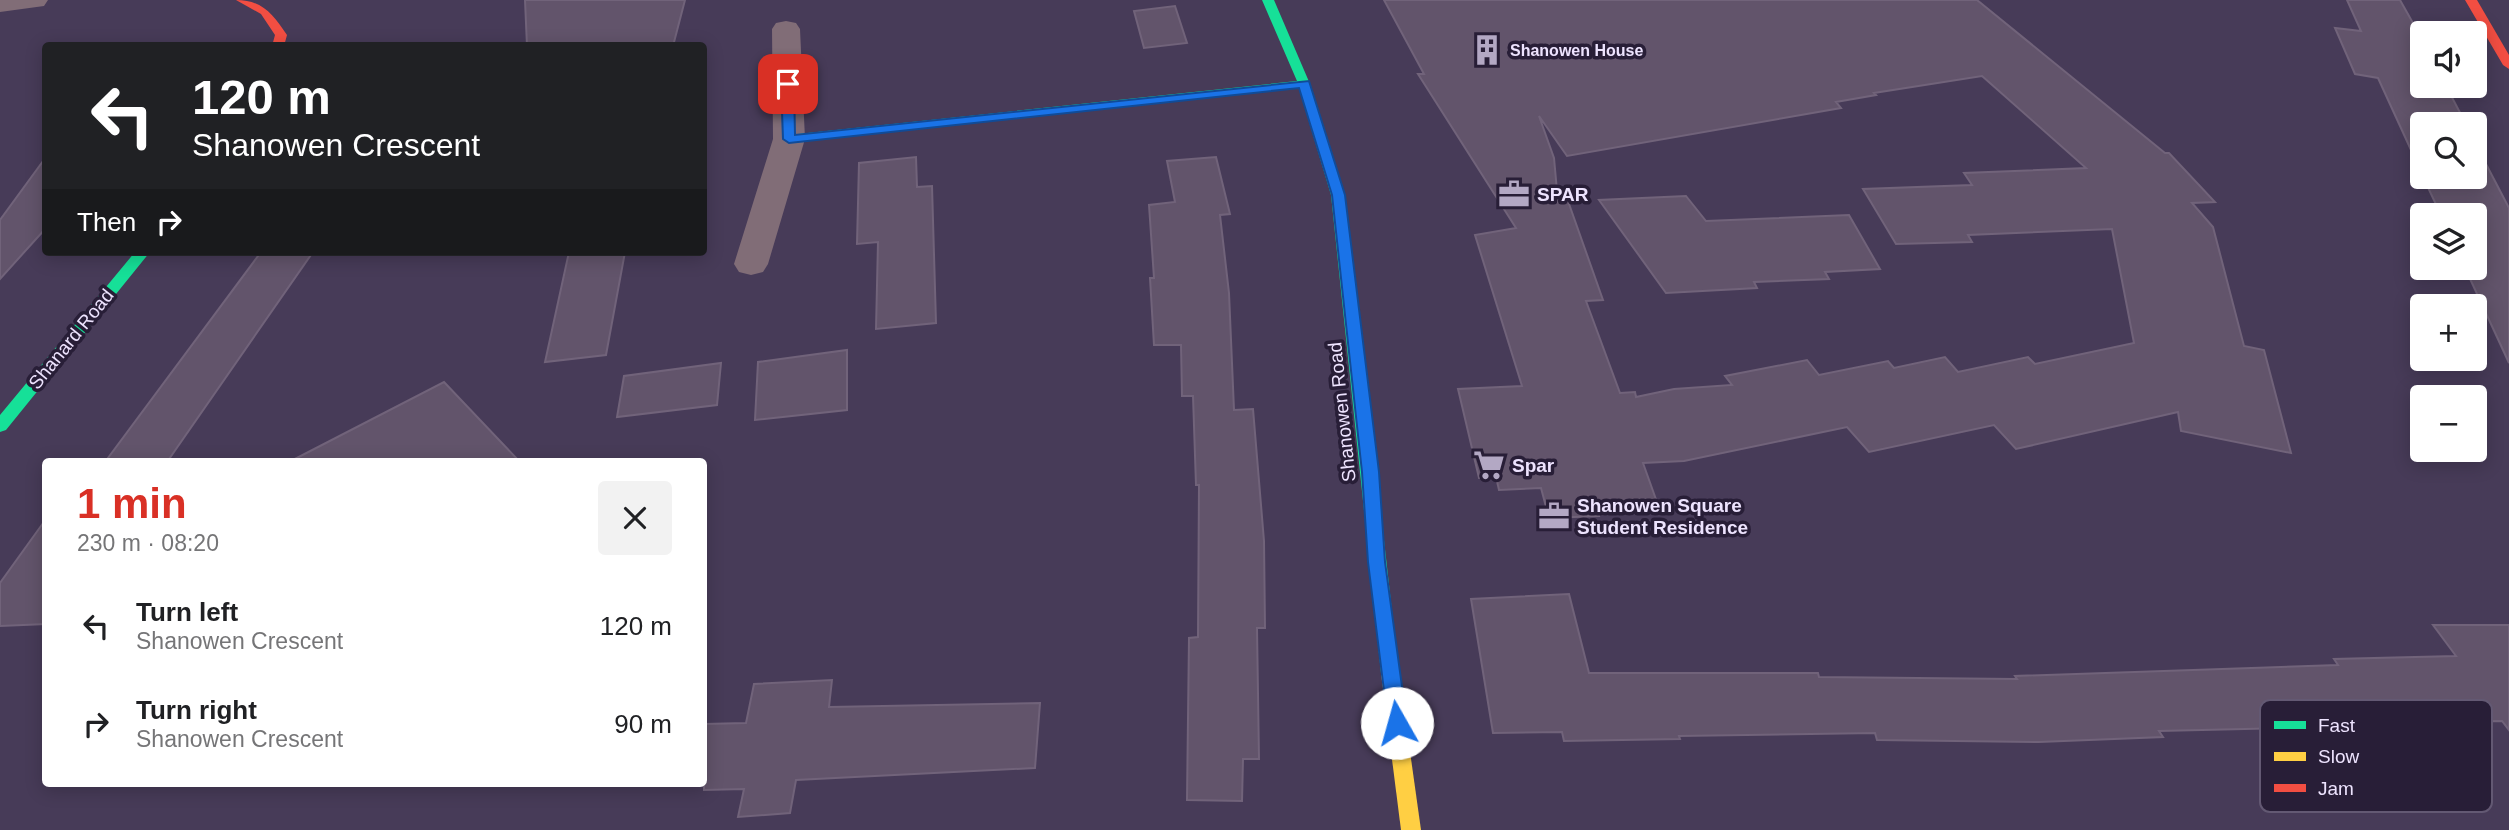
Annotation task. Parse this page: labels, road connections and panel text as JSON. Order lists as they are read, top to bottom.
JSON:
{
  "streets": {
    "street": ["Shanard Road", "Shanowen Road"]
  },
  "places": {
    "building": ["Shanowen House"],
    "office": ["SPAR", "Shanowen Square Student Residence"],
    "supermarket": ["Spar"]
  },
  "legend": ["Fast", "Slow", "Jam"],
  "page": {
    "map_buttons": ["+", "−"],
    "turn": ["120 m", "Shanowen Crescent"],
    "then": "Then",
    "heading": ["1 min", "230 m · 08:20"],
    "list": [
      {
        "name": "Turn left",
        "note": "Shanowen Crescent",
        "value": "120 m"
      },
      {
        "name": "Turn right",
        "note": "Shanowen Crescent",
        "value": "90 m"
      }
    ]
  }
}
